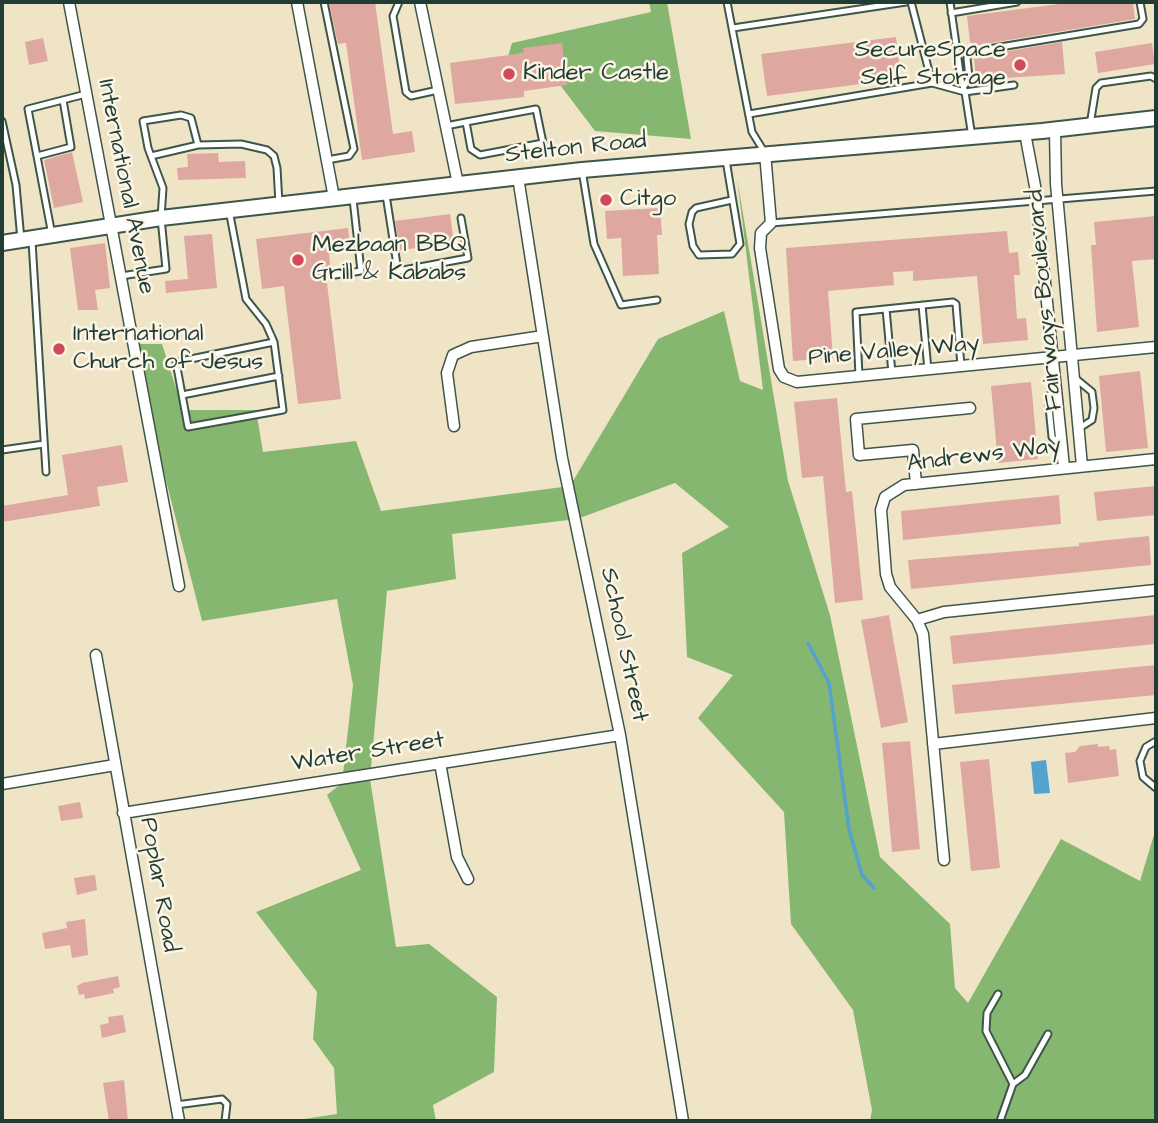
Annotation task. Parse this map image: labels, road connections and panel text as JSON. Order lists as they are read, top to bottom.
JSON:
{
  "streets": {
    "main road": ["Stelton Road"],
    "street": [
      "International Avenue",
      "Fairways Boulevard",
      "Pine Valley Way",
      "Andrews Way",
      "School Street",
      "Water Street",
      "Poplar Road"
    ]
  },
  "crossings": [
    ["Stelton Road", "International Avenue"],
    ["Stelton Road", "Fairways Boulevard"],
    ["Stelton Road", "Pine Valley Way"],
    ["Stelton Road", "School Street"],
    ["Fairways Boulevard", "Pine Valley Way"],
    ["Fairways Boulevard", "Andrews Way"],
    ["School Street", "Water Street"],
    ["Water Street", "Poplar Road"]
  ],
  "places": [
    "SecureSpace Self Storage",
    "Kinder Castle",
    "Citgo",
    "Mezbaan BBQ Grill & Kababs",
    "International Church of Jesus"
  ]
}
